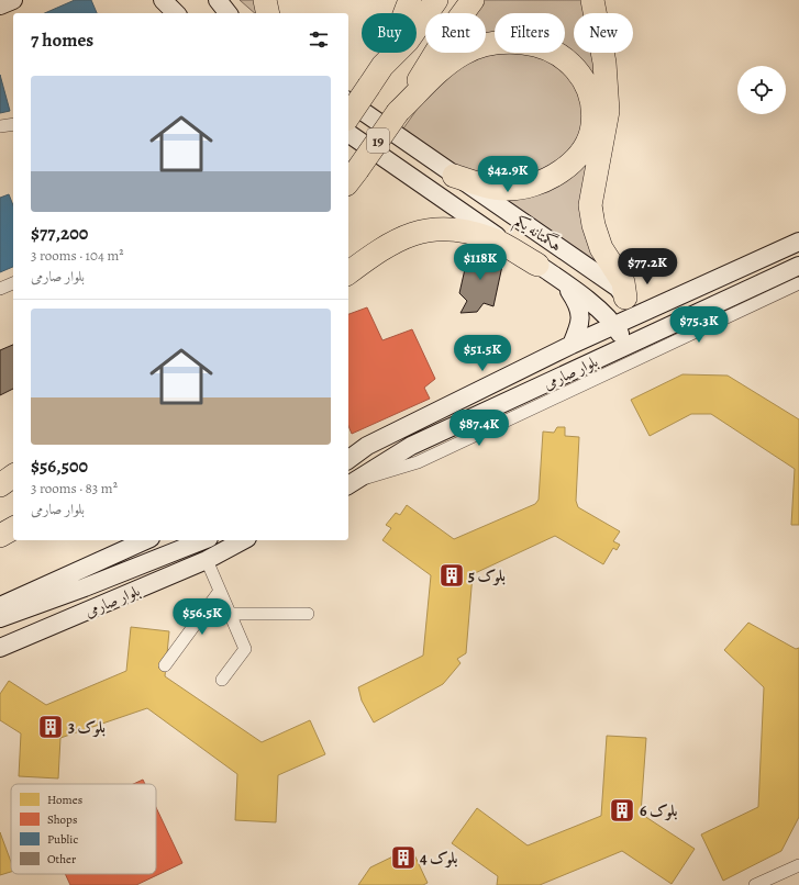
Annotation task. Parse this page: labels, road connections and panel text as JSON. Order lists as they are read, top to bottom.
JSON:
{
  "streets": {
    "highway": ["19"],
    "street": ["هگمتانه یکم", "بلوار صارمی"]
  },
  "crossings": [
    ["هگمتانه یکم", "بلوار صارمی"]
  ],
  "places": {
    "building": [
      "بلوک 5",
      "بلوک 3",
      "بلوک 6",
      "بلوک 4"
    ]
  },
  "legend": [
    "Homes",
    "Shops",
    "Public",
    "Other"
  ],
  "page": {
    "chip": [
      "Buy",
      "Rent",
      "Filters",
      "New"
    ],
    "heading": "7 homes",
    "list": [
      {
        "name": "$77,200",
        "note": "3 rooms · 104 m² · بلوار صارمی"
      },
      {
        "name": "$56,500",
        "note": "3 rooms · 83 m² · بلوار صارمی"
      }
    ],
    "price": [
      "$42.9K",
      "$118K",
      "$77.2K",
      "$75.3K",
      "$51.5K",
      "$87.4K",
      "$56.5K"
    ]
  }
}
